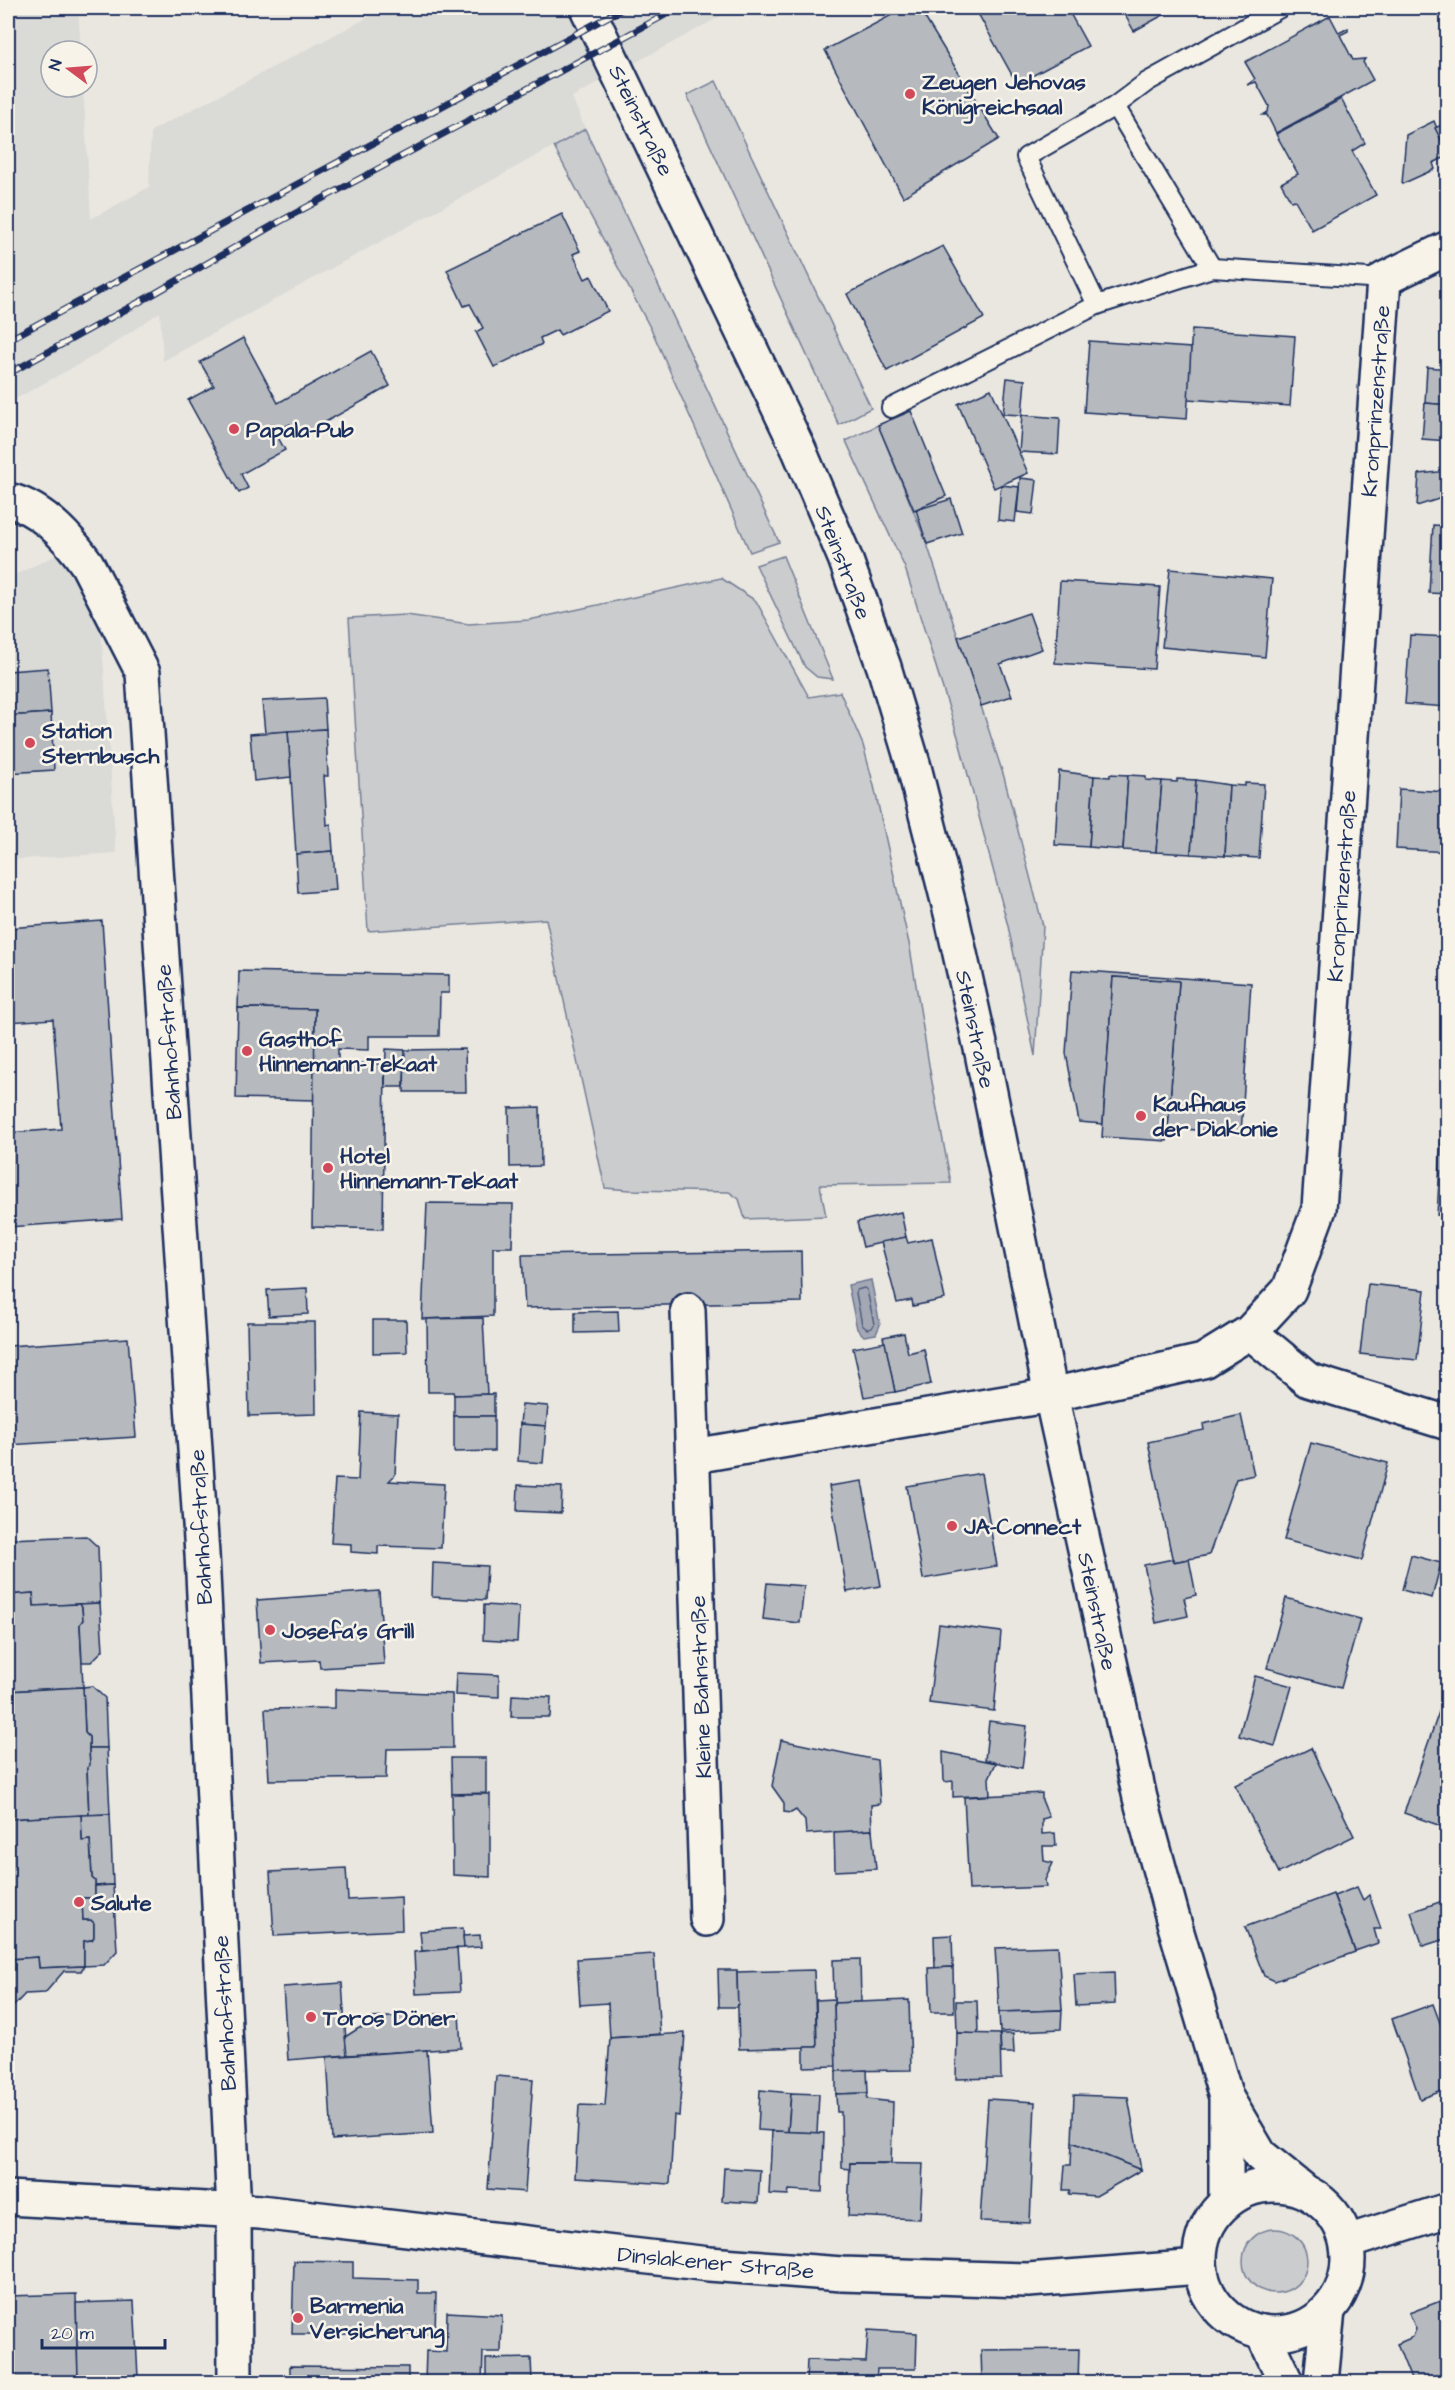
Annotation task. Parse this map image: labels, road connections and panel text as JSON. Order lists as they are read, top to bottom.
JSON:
{
  "streets": {
    "street": [
      "Steinstraße",
      "Kronprinzenstraße",
      "Bahnhofstraße",
      "Kleine Bahnstraße",
      "Dinslakener Straße"
    ]
  },
  "crossings": [
    ["Steinstraße", "Kronprinzenstraße"],
    ["Steinstraße", "Dinslakener Straße"],
    ["Bahnhofstraße", "Dinslakener Straße"]
  ],
  "places": [
    "Zeugen Jehovas Königreichsaal",
    "Papala-Pub",
    "Station Sternbusch",
    "Gasthof Hinnemann-Tekaat",
    "Kaufhaus der Diakonie",
    "Hotel Hinnemann-Tekaat",
    "JA-Connect",
    "Josefa's Grill",
    "Salute",
    "Toros Döner",
    "Barmenia Versicherung"
  ],
  "scale_bar": "20 m",
  "north": "left"
}
